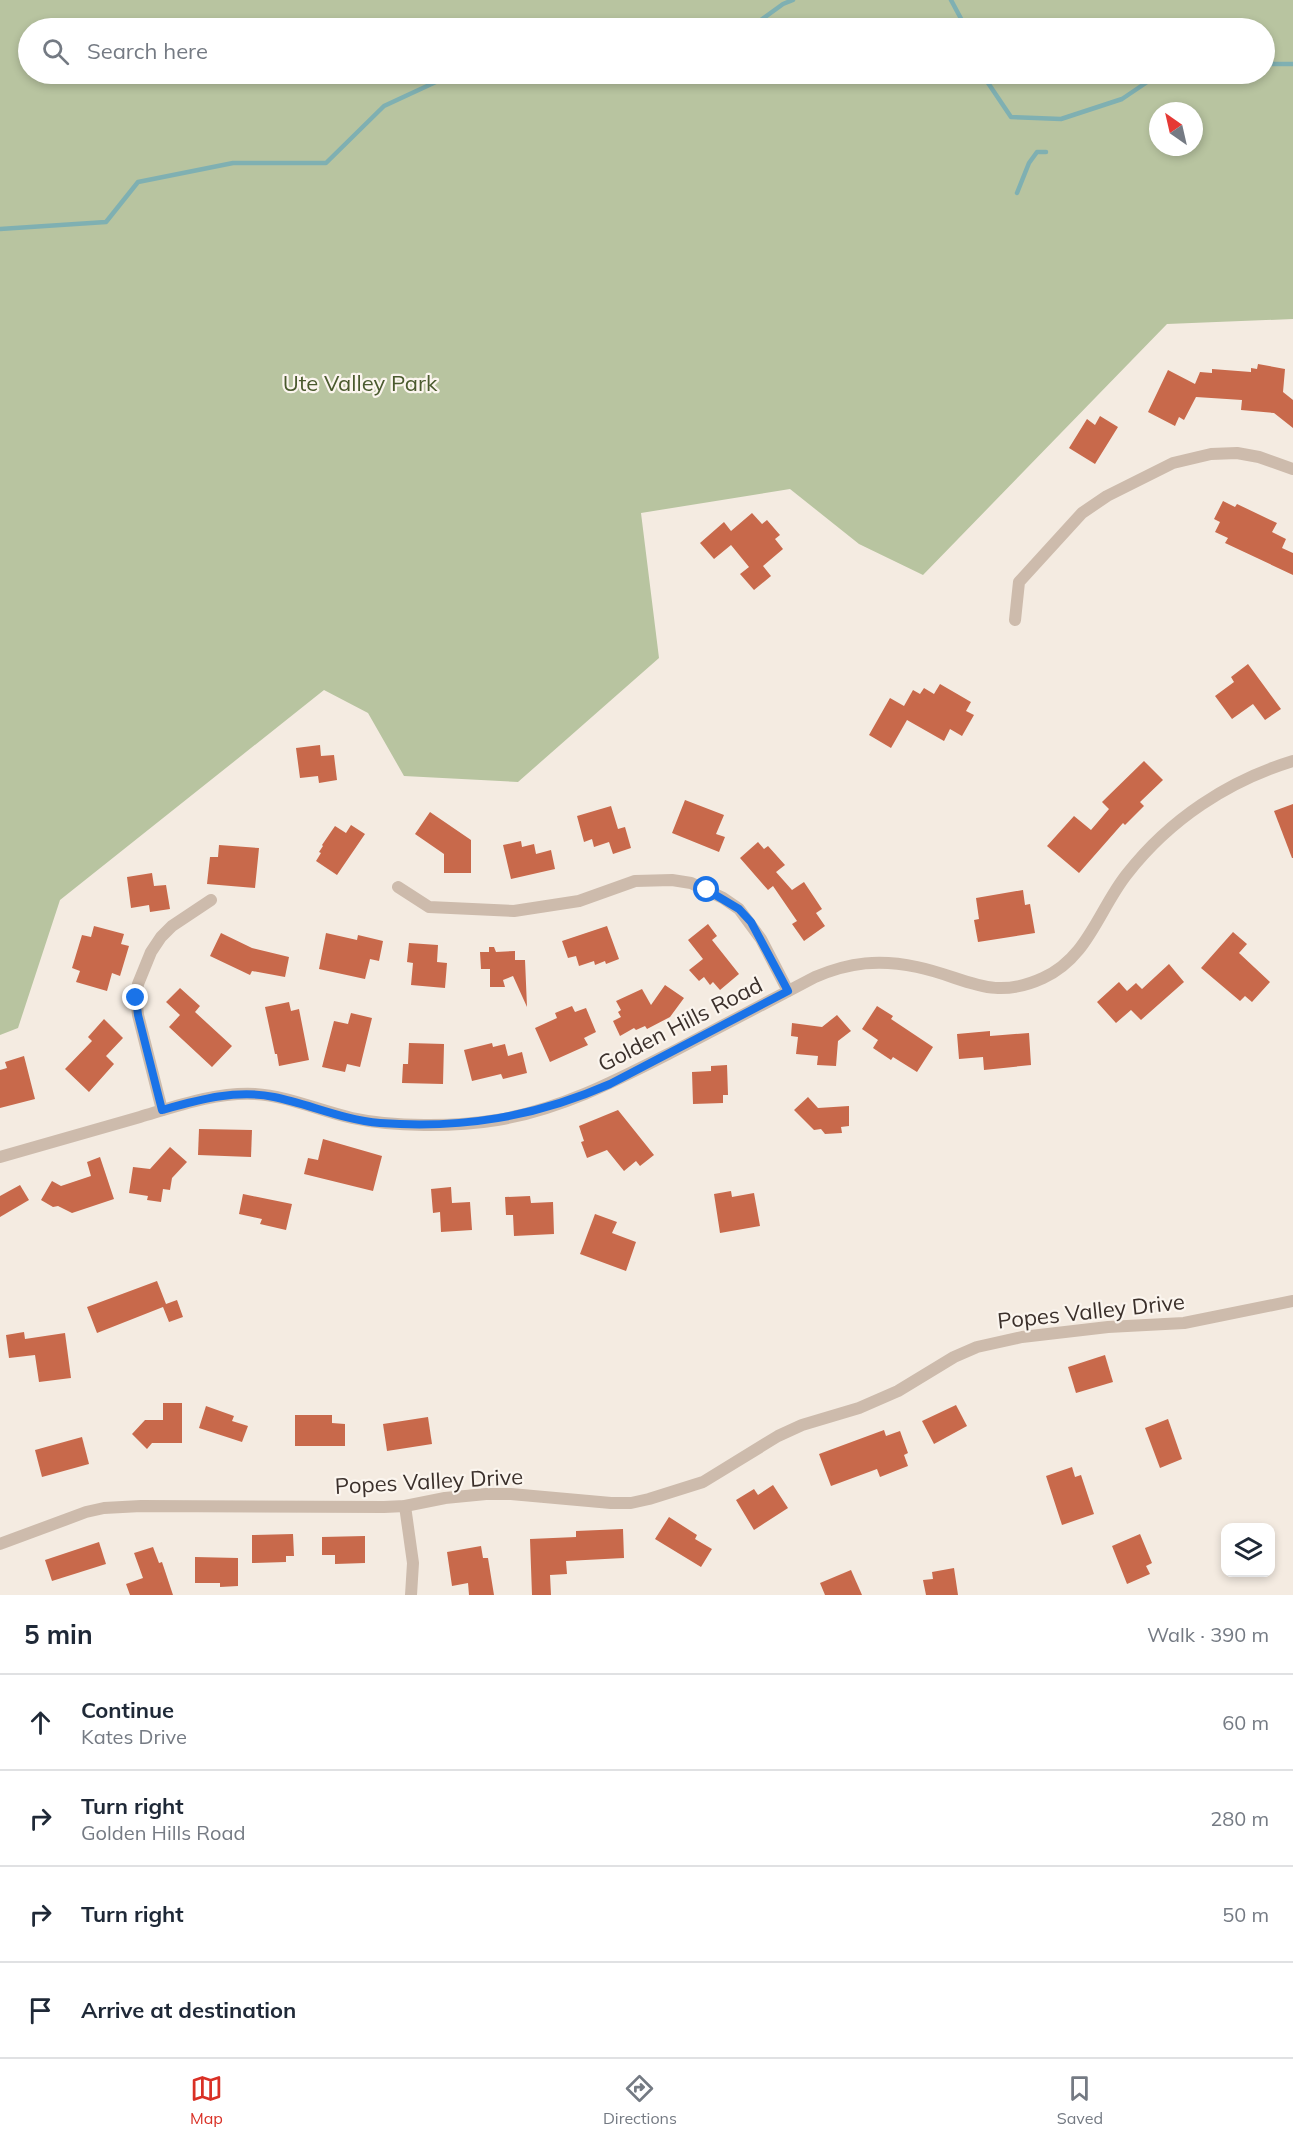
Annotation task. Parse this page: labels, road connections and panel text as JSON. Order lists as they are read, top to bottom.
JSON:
{
  "streets": {
    "street": ["Golden Hills Road", "Popes Valley Drive"]
  },
  "parks": ["Ute Valley Park"],
  "north": "top left",
  "page": {
    "search": "Search here",
    "heading": ["5 min", "Walk · 390 m"],
    "list": [
      ["Continue", "Kates Drive", "60 m"],
      ["Turn right", "Golden Hills Road", "280 m"],
      ["Turn right", "50 m"],
      "Arrive at destination"
    ],
    "nav": ["Map", "Directions", "Saved"]
  }
}
